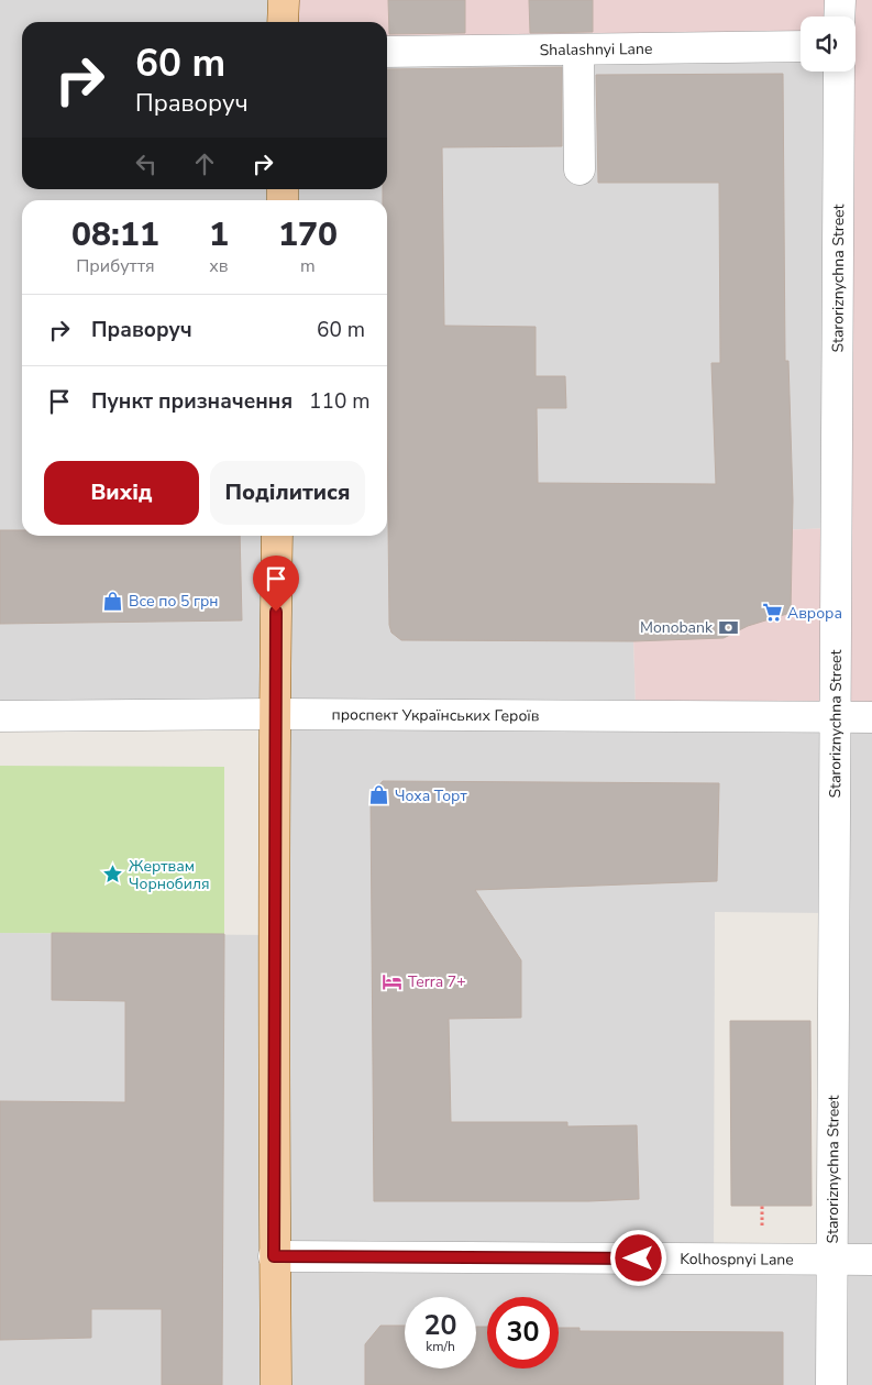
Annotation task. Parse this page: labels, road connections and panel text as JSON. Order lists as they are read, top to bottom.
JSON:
{
  "streets": {
    "street": [
      "Shalashnyi Lane",
      "Staroriznychna Street",
      "проспект Українських Героїв",
      "Kolhospnyi Lane"
    ]
  },
  "crossings": [
    ["Staroriznychna Street", "проспект Українських Героїв"],
    ["Staroriznychna Street", "Kolhospnyi Lane"]
  ],
  "places": {
    "shop": ["Все по 5 грн", "Чоха Торт"],
    "supermarket": ["Аврора"],
    "bank": ["Monobank"],
    "place": ["Жертвам Чорнобиля"],
    "hotel": ["Terra 7+"]
  },
  "page": {
    "turn": ["60 m", "Праворуч"],
    "eta": [
      "08:11",
      "Прибуття",
      "1",
      "хв",
      "170",
      "m"
    ],
    "list": [
      {
        "name": "Праворуч",
        "value": "60 m"
      },
      {
        "name": "Пункт призначення",
        "value": "110 m"
      }
    ],
    "buttons": ["Вихід", "Поділитися"],
    "speed": "20 km/h",
    "limit": "30"
  }
}
